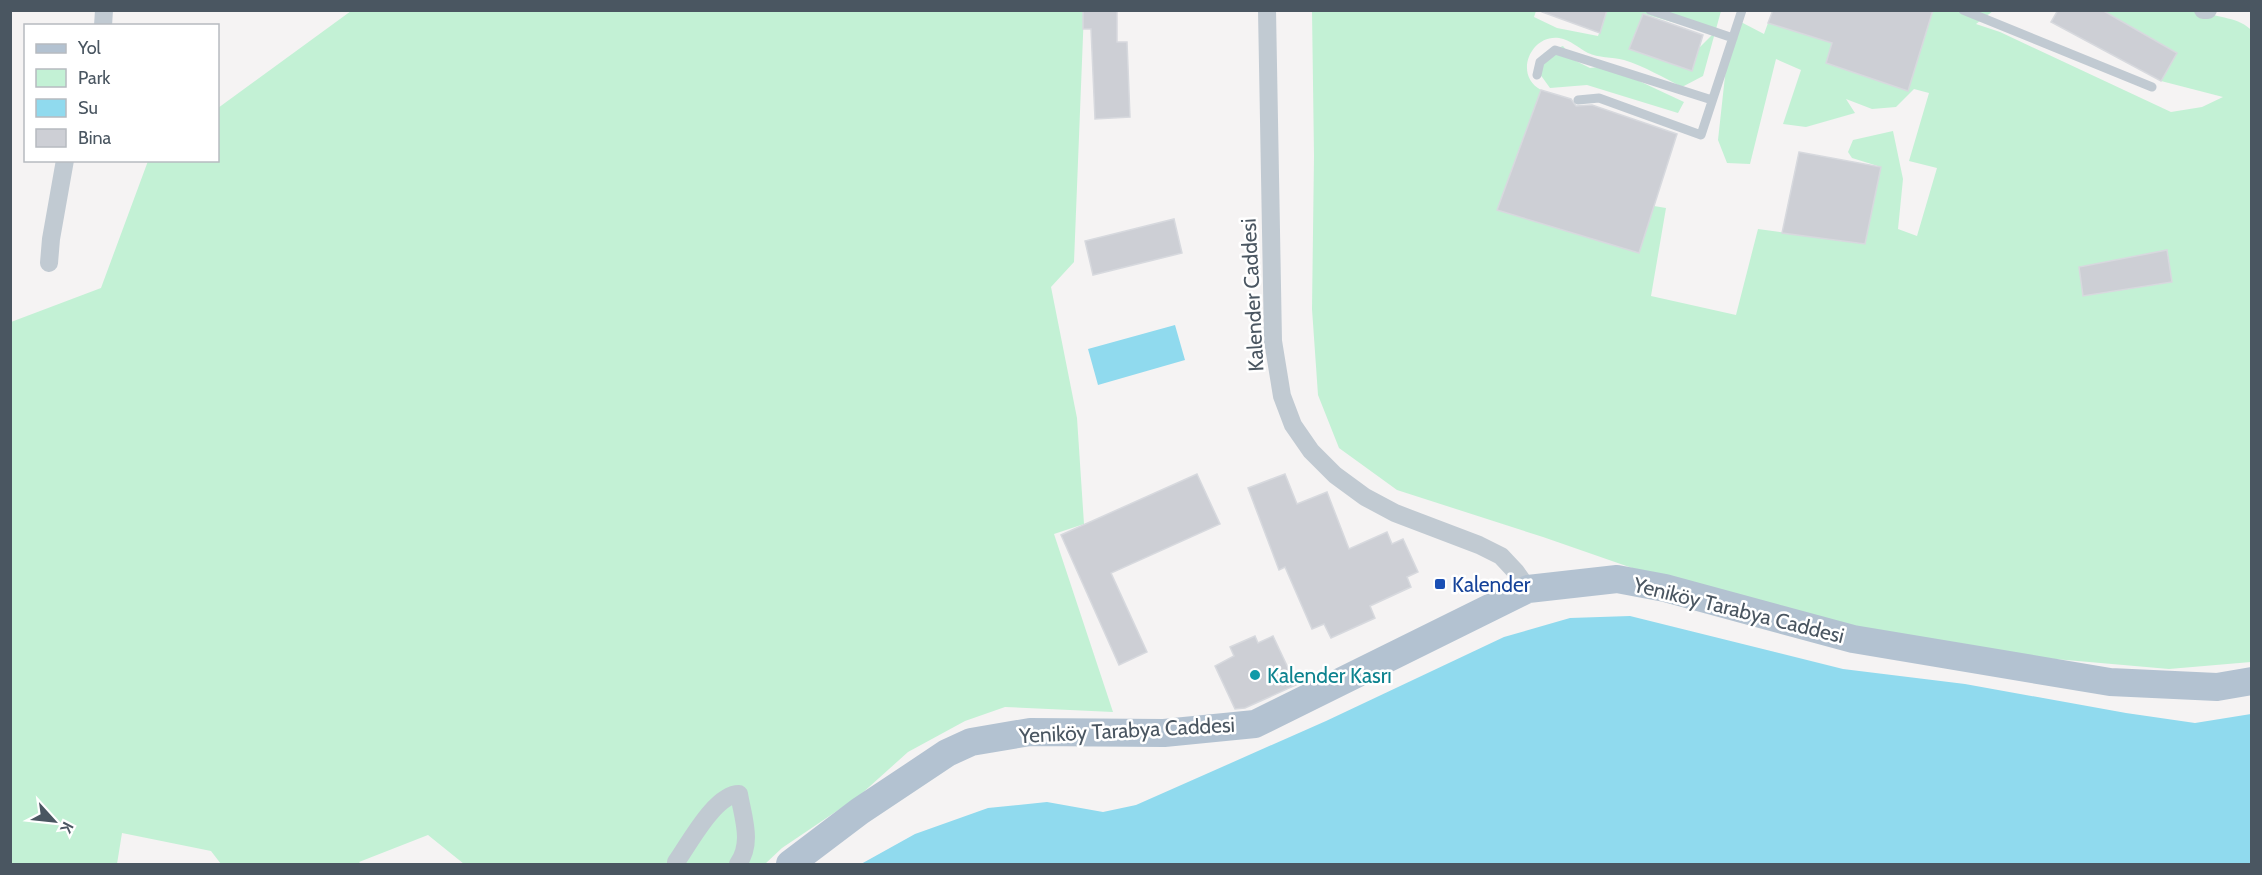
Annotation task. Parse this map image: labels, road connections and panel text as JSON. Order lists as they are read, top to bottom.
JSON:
{
  "streets": {
    "main road": ["Yeniköy Tarabya Caddesi"],
    "street": ["Kalender Caddesi"]
  },
  "crossings": [
    ["Kalender Caddesi", "Yeniköy Tarabya Caddesi"]
  ],
  "places": {
    "transit": ["Kalender"],
    "other": ["Kalender Kasrı"]
  },
  "legend": [
    "Yol",
    "Park",
    "Su",
    "Bina"
  ],
  "north": "bottom right"
}
